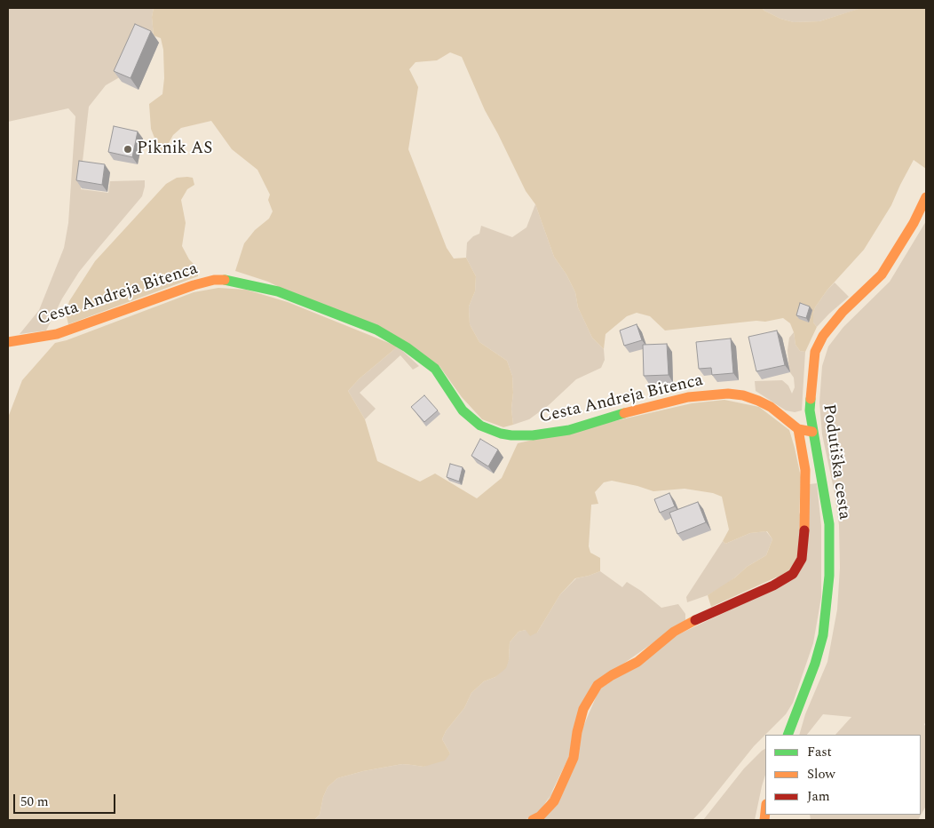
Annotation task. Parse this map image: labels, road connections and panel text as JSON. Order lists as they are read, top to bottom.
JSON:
{
  "streets": {
    "street": ["Cesta Andreja Bitenca", "Podutiška cesta"]
  },
  "crossings": [
    ["Cesta Andreja Bitenca", "Podutiška cesta"]
  ],
  "places": ["Piknik AS"],
  "legend": ["Fast", "Slow", "Jam"],
  "scale_bar": "50 m"
}
